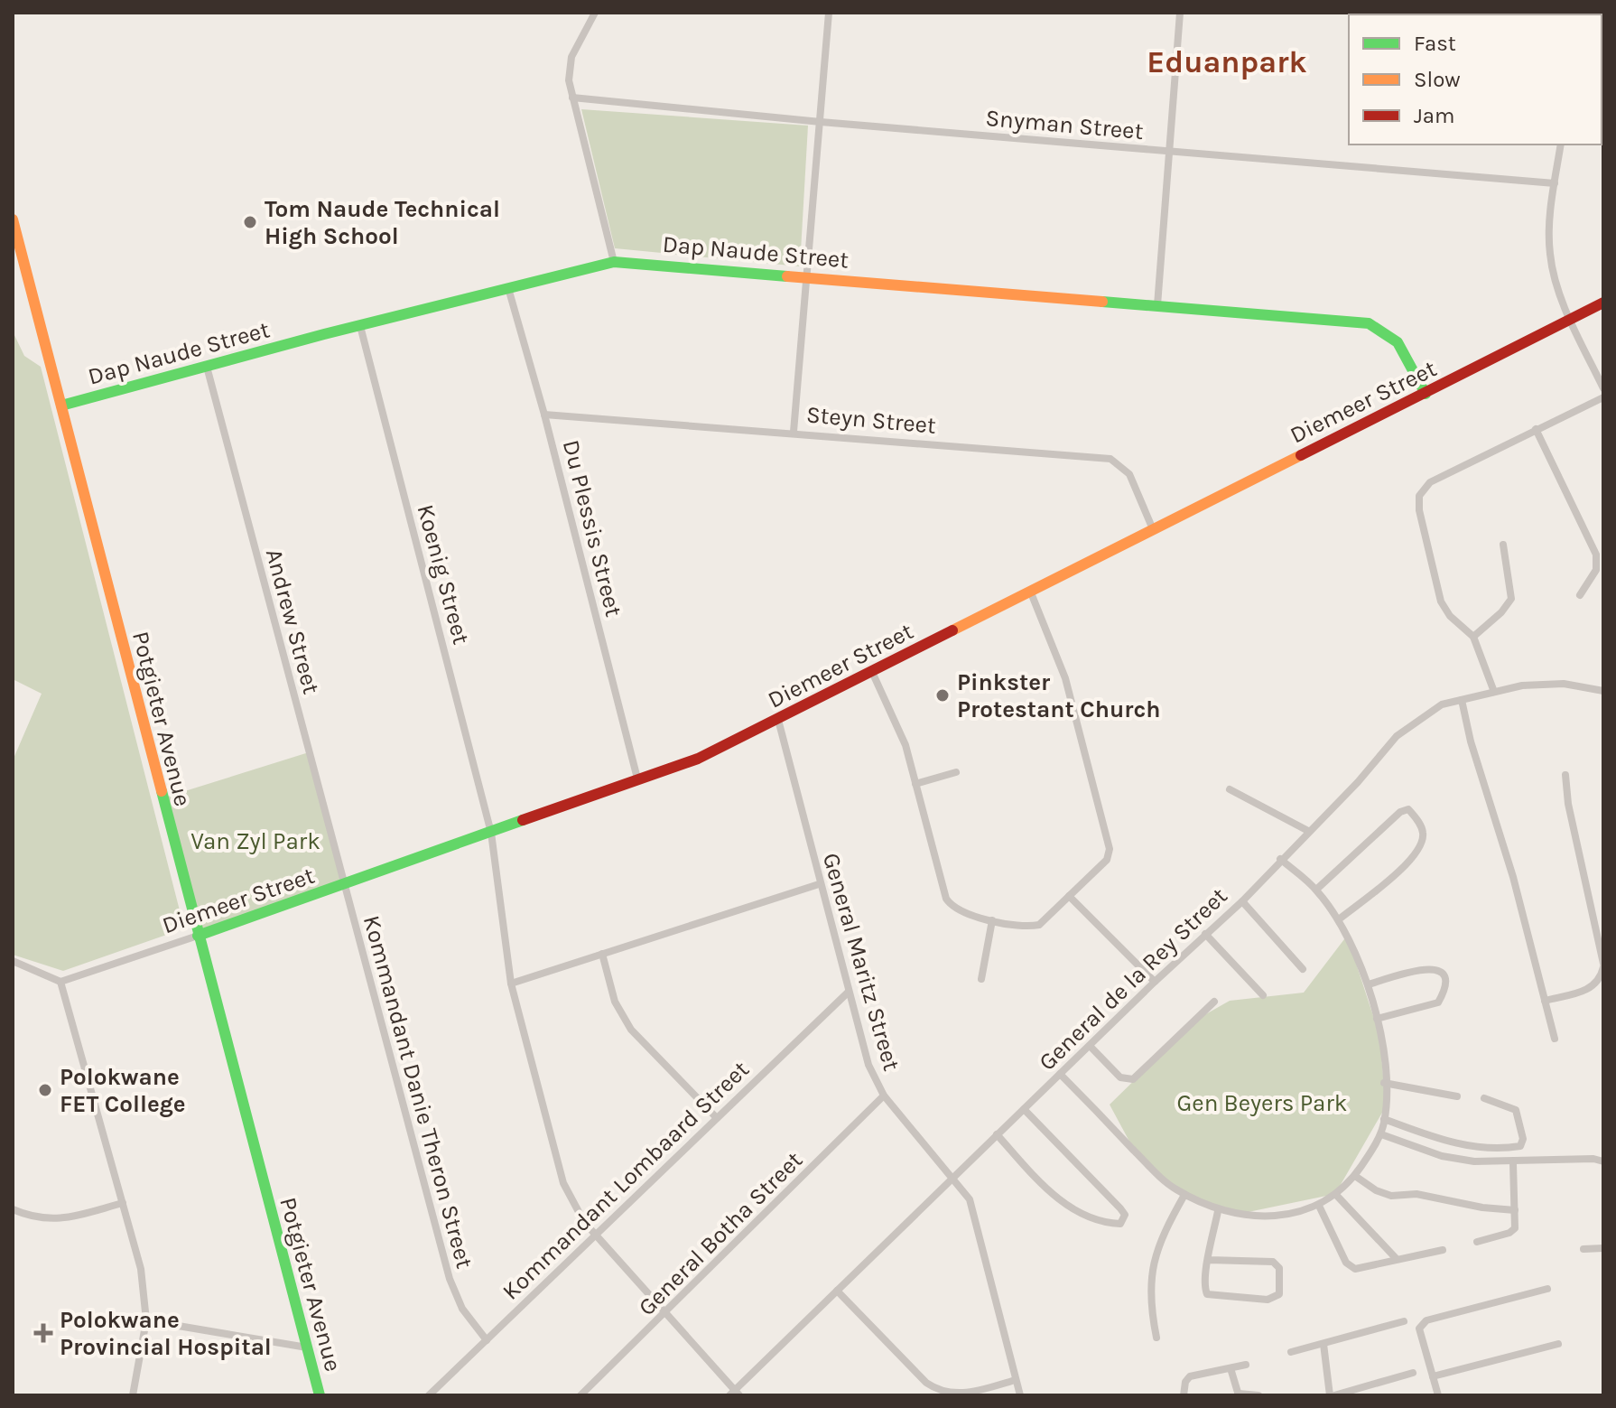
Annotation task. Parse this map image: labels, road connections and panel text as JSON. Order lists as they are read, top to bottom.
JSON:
{
  "streets": {
    "street": [
      "Snyman Street",
      "Dap Naude Street",
      "Diemeer Street",
      "Steyn Street",
      "Du Plessis Street",
      "Koenig Street",
      "Andrew Street",
      "Potgieter Avenue",
      "General Maritz Street",
      "General de la Rey Street",
      "Kommandant Danie Theron Street",
      "Kommandant Lombaard Street",
      "General Botha Street"
    ]
  },
  "crossings": [
    ["Dap Naude Street", "Diemeer Street"],
    ["Dap Naude Street", "Du Plessis Street"],
    ["Dap Naude Street", "Koenig Street"],
    ["Dap Naude Street", "Andrew Street"],
    ["Dap Naude Street", "Potgieter Avenue"],
    ["Diemeer Street", "Steyn Street"],
    ["Diemeer Street", "Du Plessis Street"],
    ["Diemeer Street", "Koenig Street"],
    ["Diemeer Street", "Andrew Street"],
    ["Diemeer Street", "Potgieter Avenue"],
    ["Diemeer Street", "General Maritz Street"],
    ["Diemeer Street", "Kommandant Danie Theron Street"],
    ["Steyn Street", "Du Plessis Street"],
    ["Koenig Street", "General de la Rey Street"],
    ["Koenig Street", "Kommandant Lombaard Street"],
    ["Koenig Street", "General Botha Street"],
    ["Andrew Street", "Kommandant Danie Theron Street"],
    ["General Maritz Street", "General de la Rey Street"],
    ["General Maritz Street", "Kommandant Lombaard Street"],
    ["General Maritz Street", "General Botha Street"],
    ["Kommandant Danie Theron Street", "Kommandant Lombaard Street"]
  ],
  "districts": ["Eduanpark"],
  "parks": ["Van Zyl Park", "Gen Beyers Park"],
  "places": {
    "other": ["Tom Naude Technical High School", "Pinkster Protestant Church", "Polokwane FET College"],
    "health": ["Polokwane Provincial Hospital"]
  },
  "legend": ["Fast", "Slow", "Jam"]
}
